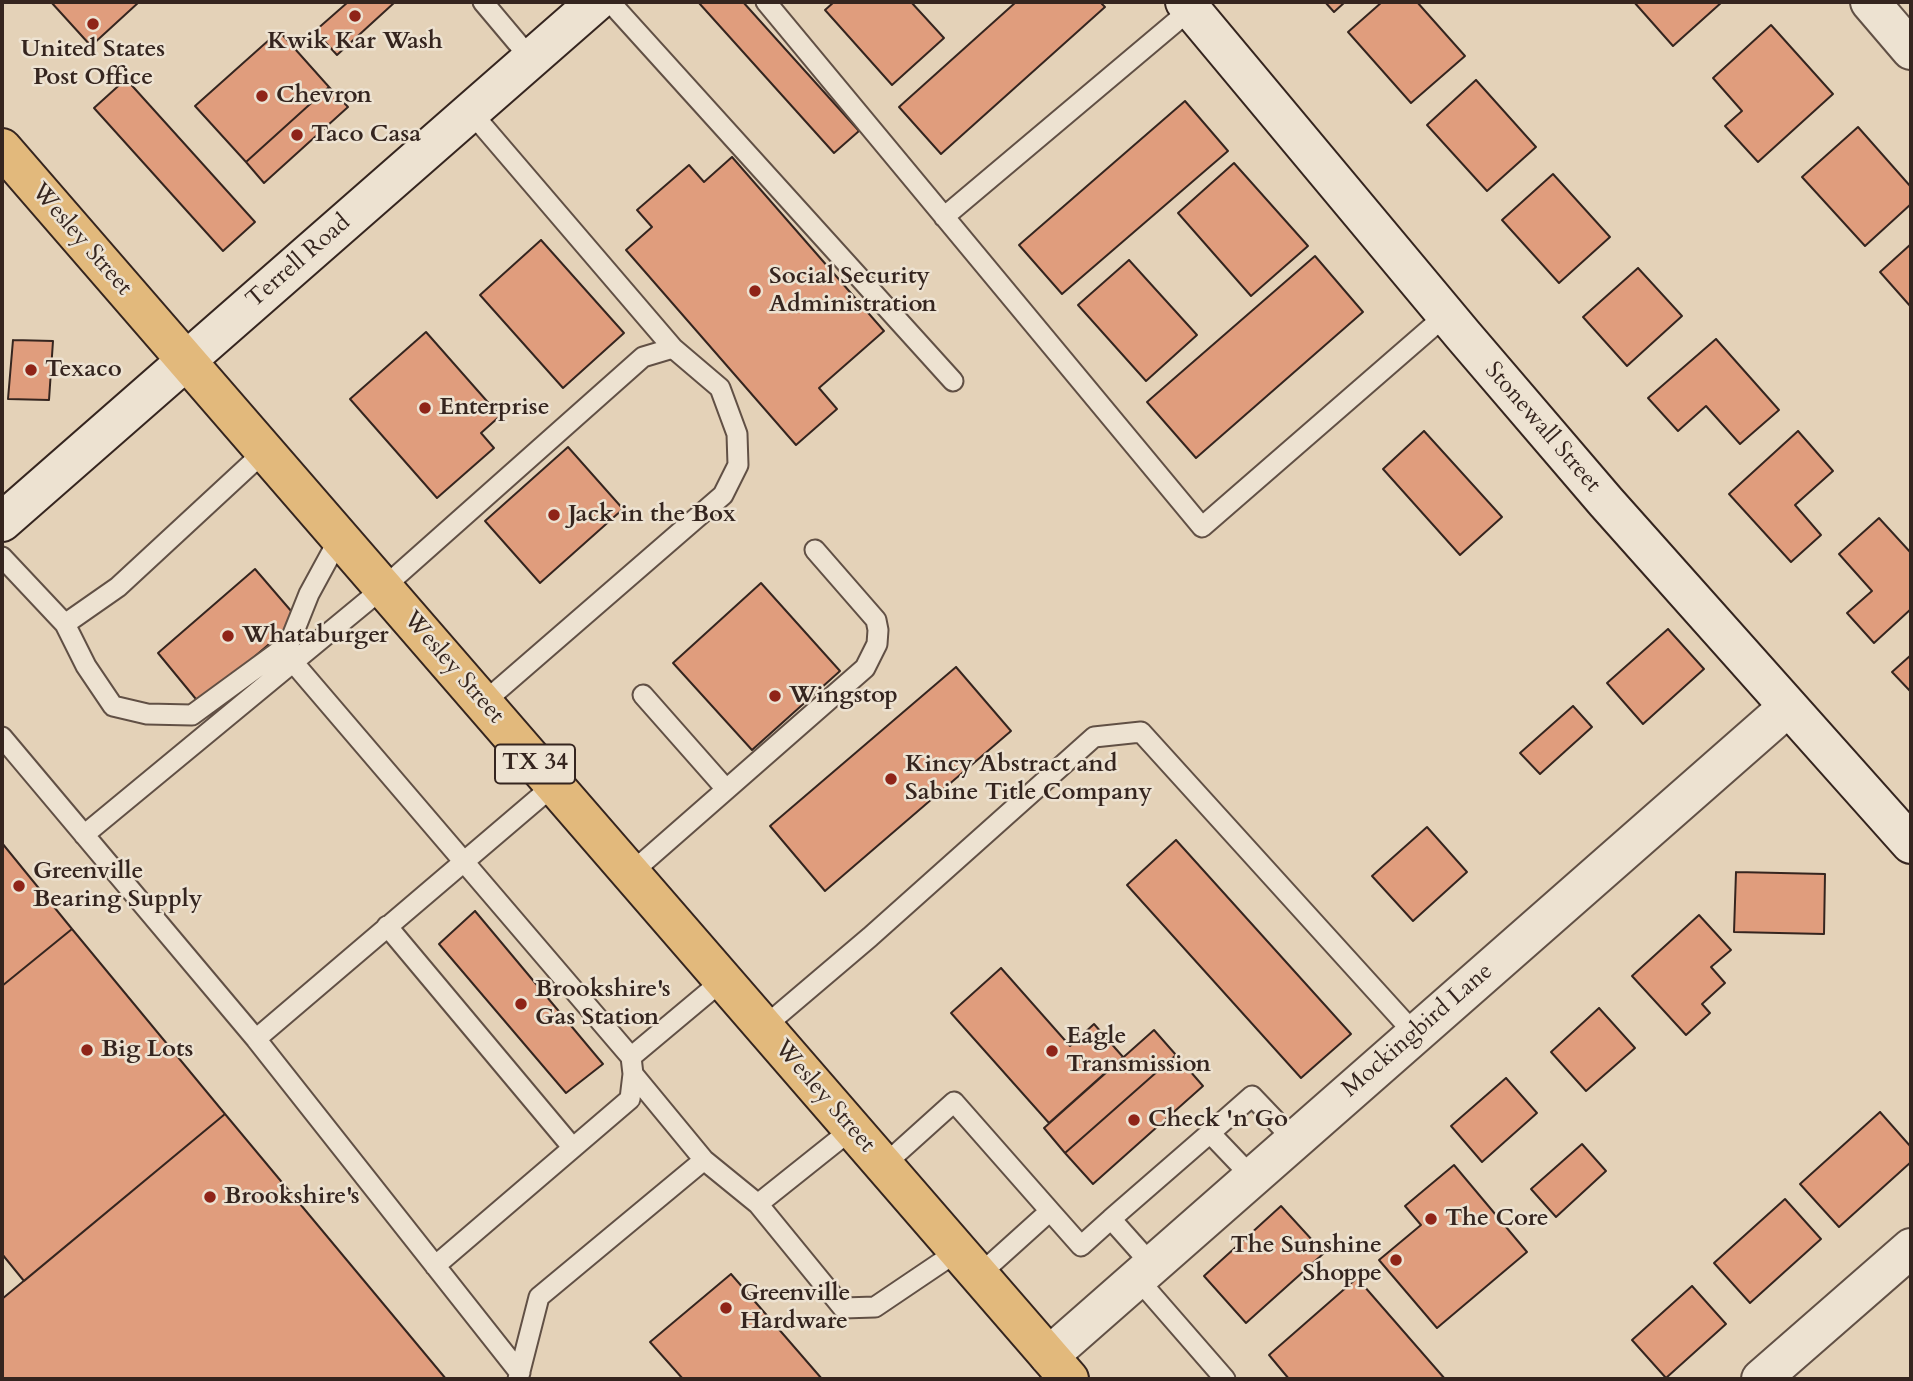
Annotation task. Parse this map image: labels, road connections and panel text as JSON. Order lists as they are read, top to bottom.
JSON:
{
  "streets": {
    "main road": ["Wesley Street", "TX 34"],
    "street": ["Terrell Road", "Stonewall Street", "Mockingbird Lane"]
  },
  "crossings": [
    ["Wesley Street", "Terrell Road"],
    ["Wesley Street", "Mockingbird Lane"],
    ["Stonewall Street", "Mockingbird Lane"]
  ],
  "places": [
    "Kwik Kar Wash",
    "United States Post Office",
    "Chevron",
    "Taco Casa",
    "Social Security Administration",
    "Texaco",
    "Enterprise",
    "Jack in the Box",
    "Whataburger",
    "Wingstop",
    "Kincy Abstract and Sabine Title Company",
    "Greenville Bearing Supply",
    "Brookshire's Gas Station",
    "Big Lots",
    "Eagle Transmission",
    "Check 'n Go",
    "Brookshire's",
    "The Core",
    "The Sunshine Shoppe",
    "Greenville Hardware"
  ]
}
